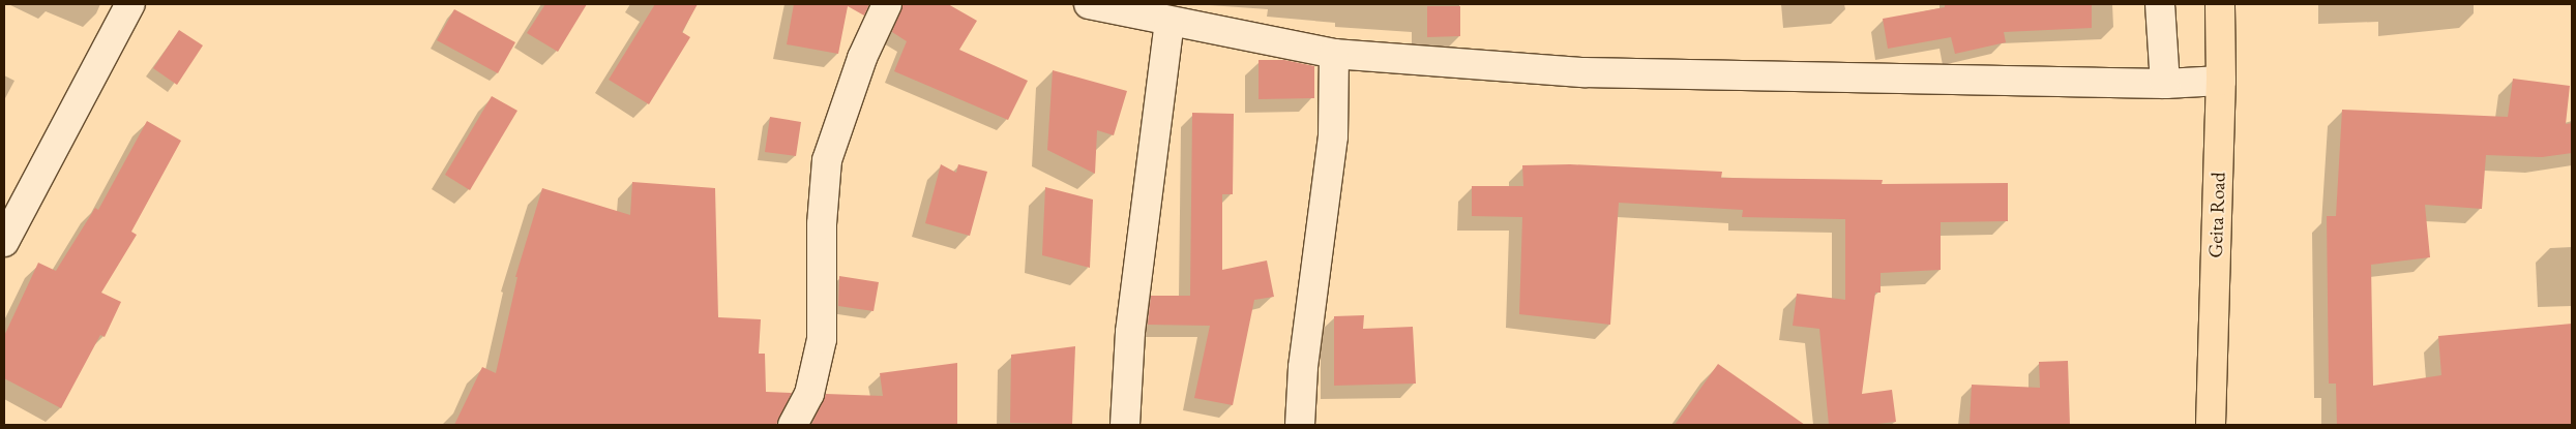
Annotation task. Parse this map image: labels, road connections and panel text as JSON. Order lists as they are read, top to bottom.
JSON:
{
  "streets": {
    "highway": ["Geita Road"]
  }
}
